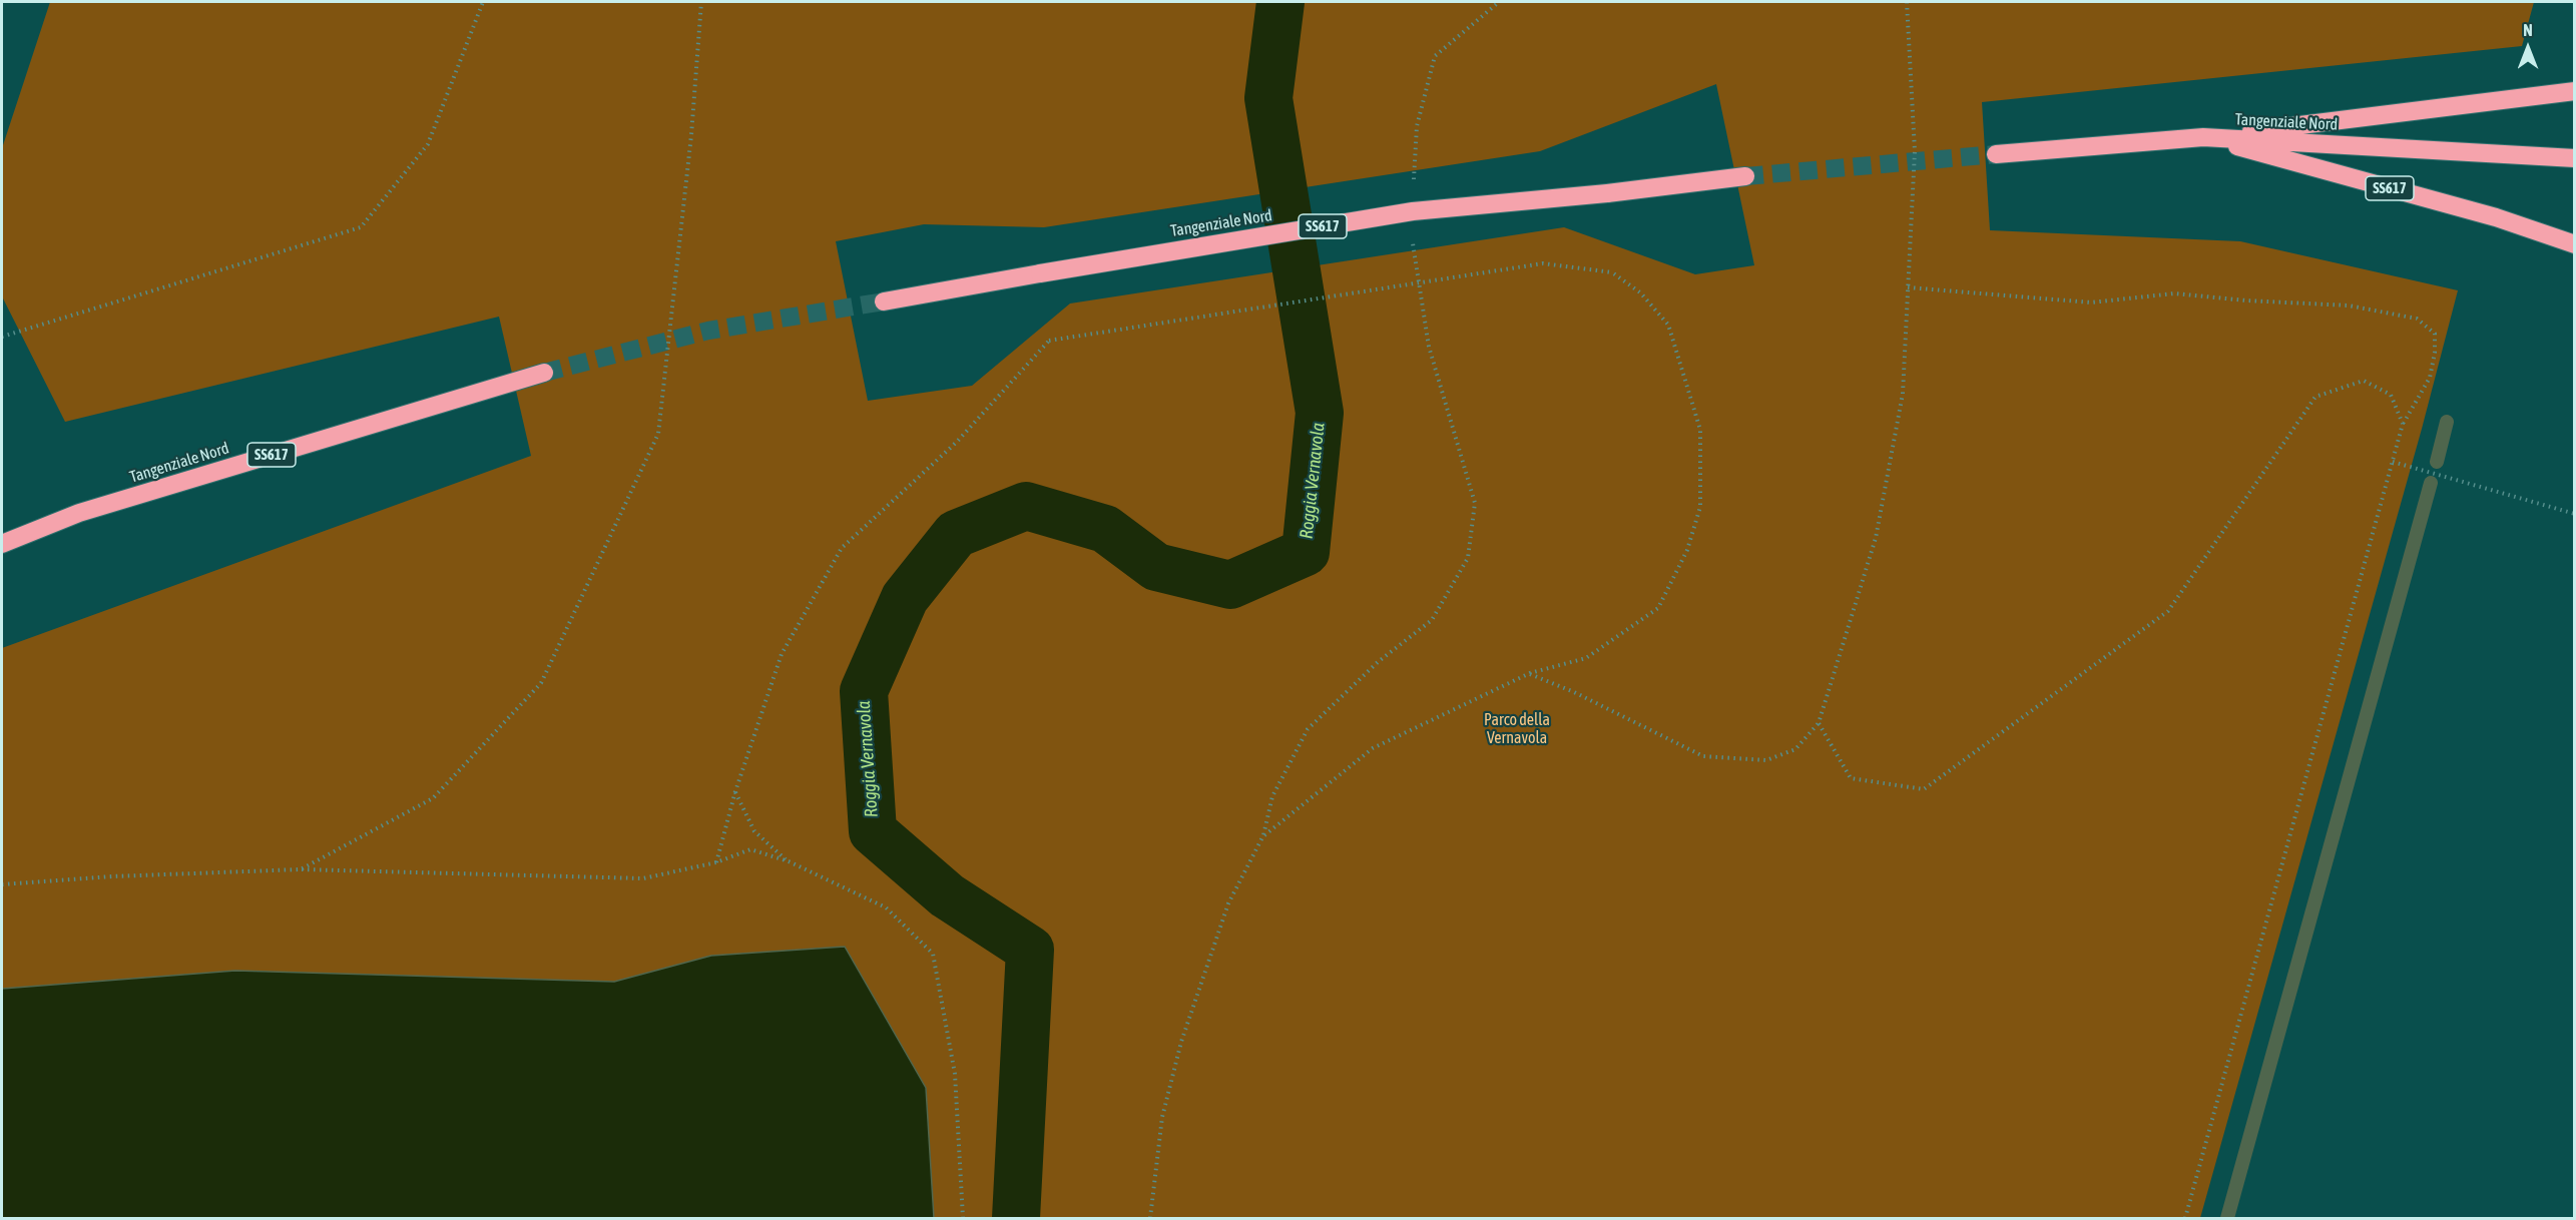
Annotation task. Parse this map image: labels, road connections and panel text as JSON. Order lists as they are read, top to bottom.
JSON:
{
  "streets": {
    "highway": ["Tangenziale Nord", "SS617"]
  },
  "crossings": [
    ["Tangenziale Nord", "SS617"]
  ],
  "water": ["Roggia Vernavola"],
  "parks": ["Parco della Vernavola"],
  "north": "top"
}
